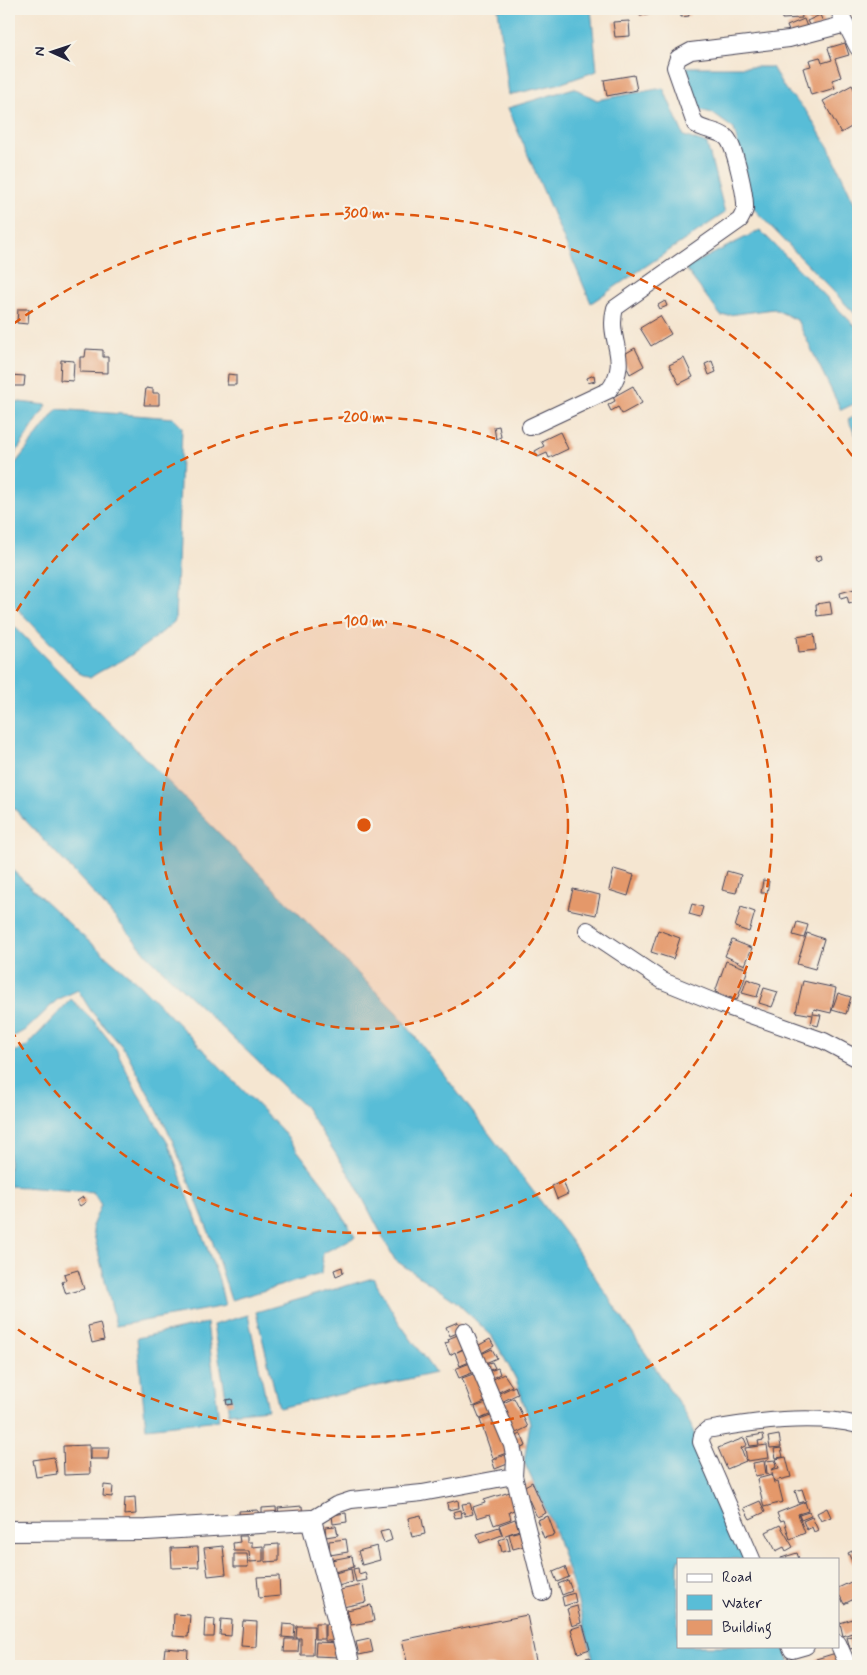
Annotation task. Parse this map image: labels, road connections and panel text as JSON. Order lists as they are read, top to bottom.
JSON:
{
  "legend": ["Road", "Water", "Building"],
  "north": "left",
  "rings": ["300 m", "200 m", "100 m"]
}
